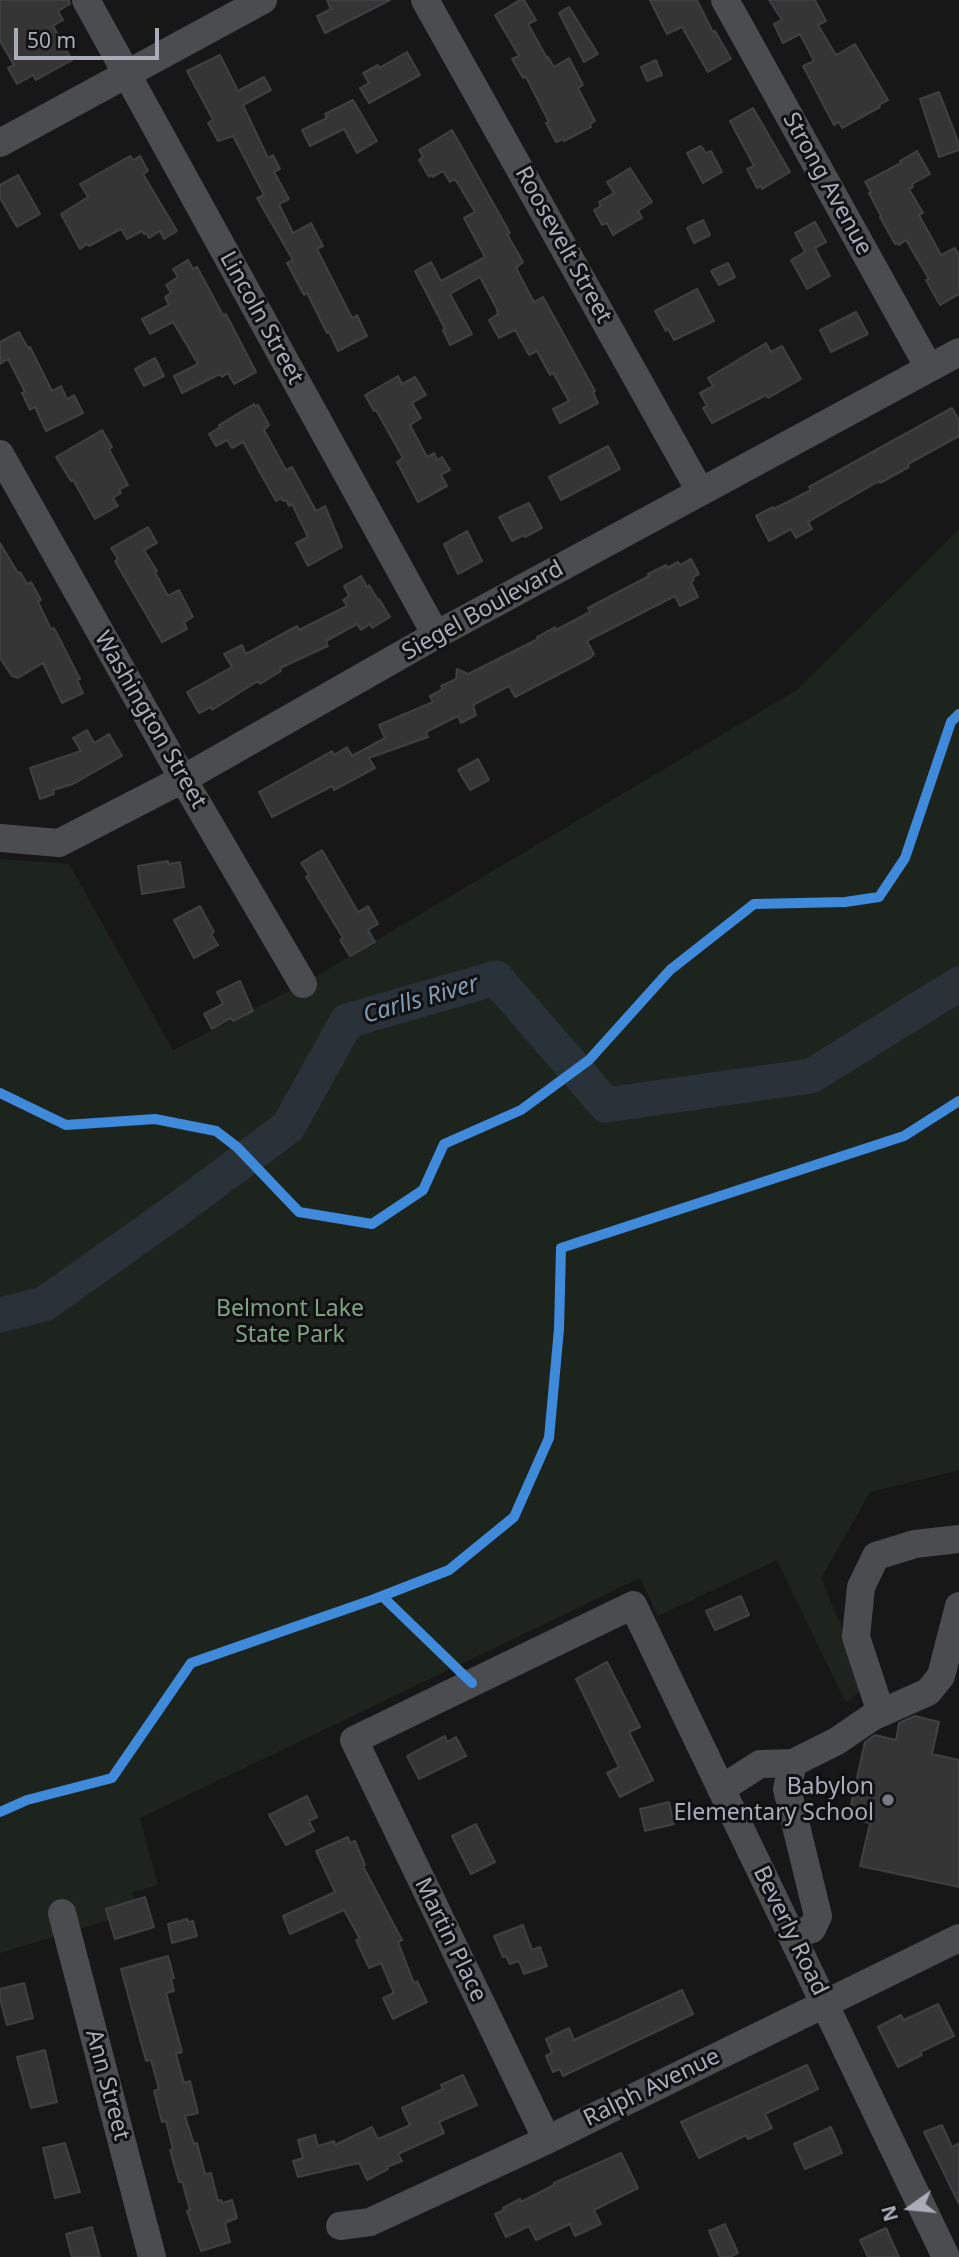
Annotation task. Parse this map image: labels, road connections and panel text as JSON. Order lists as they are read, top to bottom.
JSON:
{
  "streets": {
    "street": [
      "Strong Avenue",
      "Roosevelt Street",
      "Lincoln Street",
      "Siegel Boulevard",
      "Washington Street",
      "Beverly Road",
      "Martin Place",
      "Ann Street",
      "Ralph Avenue"
    ]
  },
  "crossings": [
    ["Strong Avenue", "Siegel Boulevard"],
    ["Roosevelt Street", "Siegel Boulevard"],
    ["Lincoln Street", "Siegel Boulevard"],
    ["Siegel Boulevard", "Washington Street"],
    ["Beverly Road", "Martin Place"],
    ["Beverly Road", "Ralph Avenue"],
    ["Martin Place", "Ralph Avenue"]
  ],
  "water": ["Carlls River"],
  "parks": ["Belmont Lake State Park"],
  "places": ["Babylon Elementary School"],
  "scale_bar": "50 m",
  "north": "left"
}
